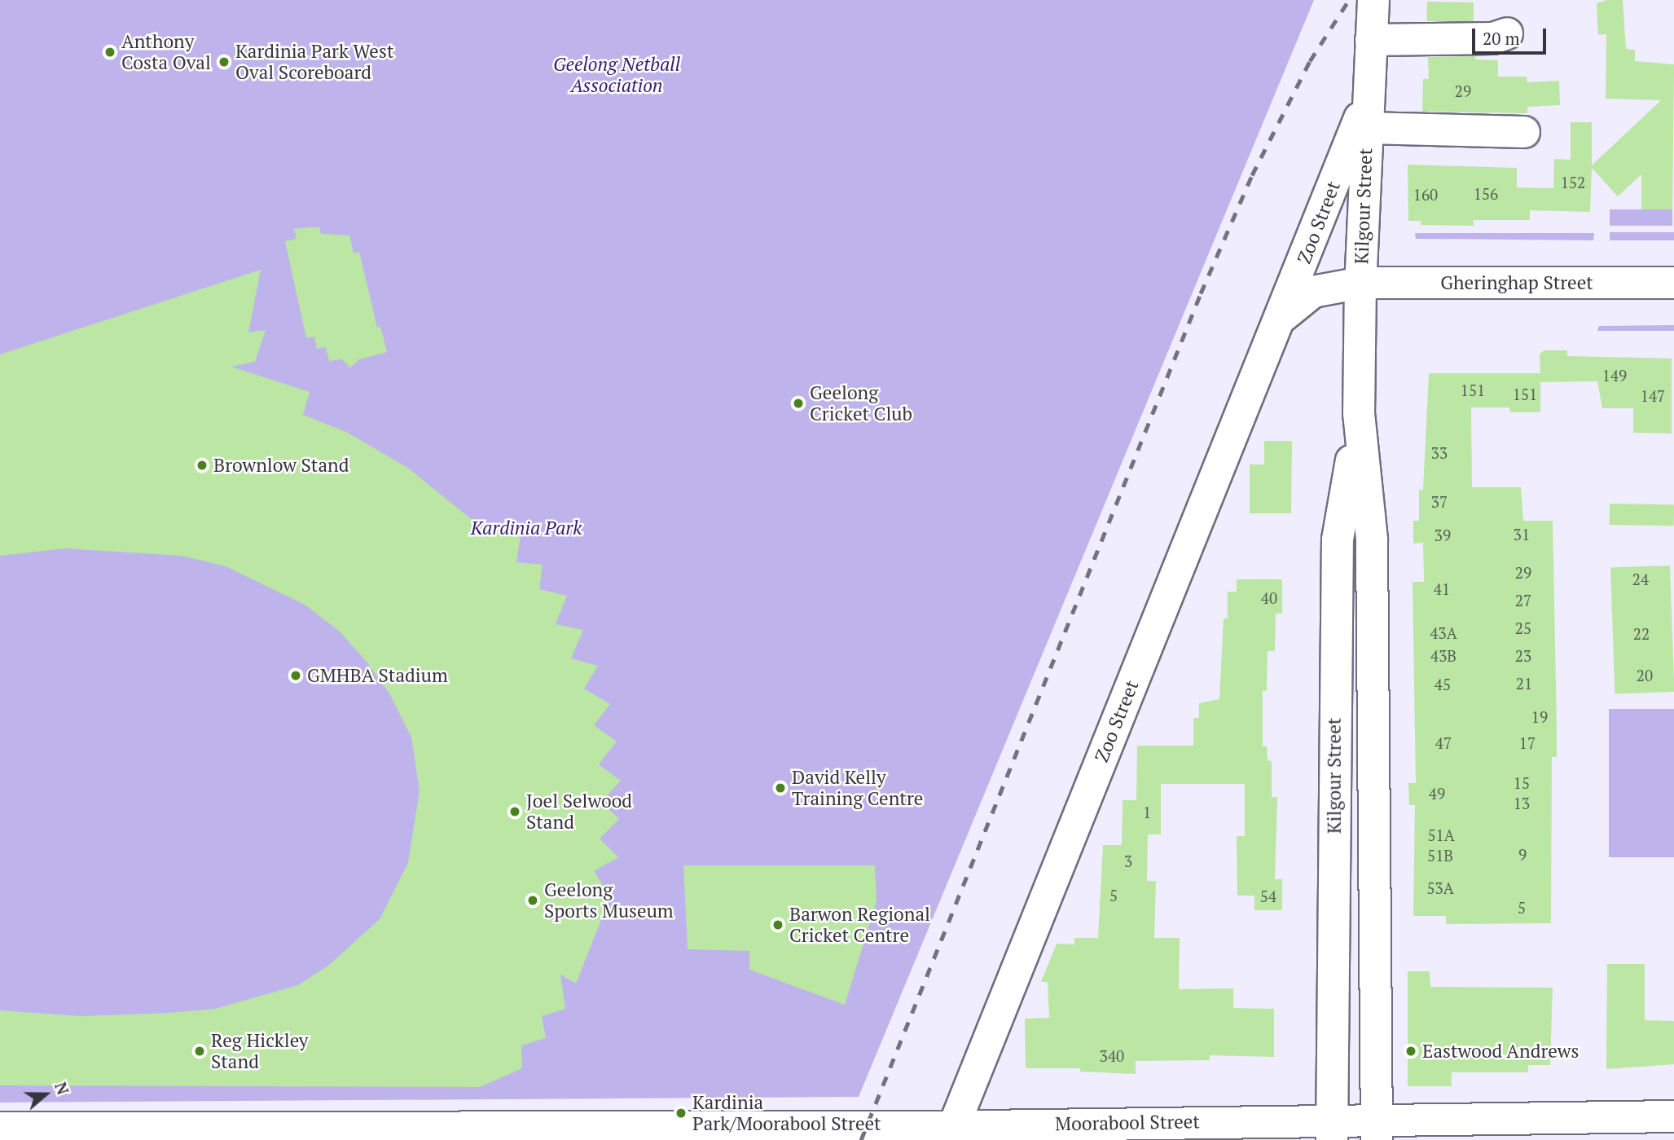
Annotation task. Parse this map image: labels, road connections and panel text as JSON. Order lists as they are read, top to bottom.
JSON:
{
  "streets": {
    "street": [
      "Kilgour Street",
      "Zoo Street",
      "Gheringhap Street",
      "Moorabool Street"
    ]
  },
  "crossings": [
    ["Kilgour Street", "Zoo Street"],
    ["Kilgour Street", "Gheringhap Street"],
    ["Kilgour Street", "Moorabool Street"],
    ["Zoo Street", "Gheringhap Street"],
    ["Zoo Street", "Moorabool Street"]
  ],
  "parks": ["Geelong Netball Association", "Kardinia Park"],
  "places": [
    "Anthony Costa Oval",
    "Kardinia Park West Oval Scoreboard",
    "Geelong Cricket Club",
    "Brownlow Stand",
    "GMHBA Stadium",
    "David Kelly Training Centre",
    "Joel Selwood Stand",
    "Geelong Sports Museum",
    "Barwon Regional Cricket Centre",
    "Reg Hickley Stand",
    "Eastwood Andrews",
    "Kardinia Park/Moorabool Street"
  ],
  "house_numbers": [
    "29",
    "152",
    "156",
    "160",
    "149",
    "151",
    "151",
    "147",
    "33",
    "37",
    "31",
    "39",
    "29",
    "24",
    "41",
    "40",
    "27",
    "25",
    "43A",
    "22",
    "43B",
    "23",
    "20",
    "21",
    "45",
    "19",
    "47",
    "17",
    "15",
    "49",
    "13",
    "1",
    "51A",
    "9",
    "51B",
    "3",
    "53A",
    "5",
    "54",
    "5",
    "340"
  ],
  "scale_bar": "20 m",
  "north": "right"
}
